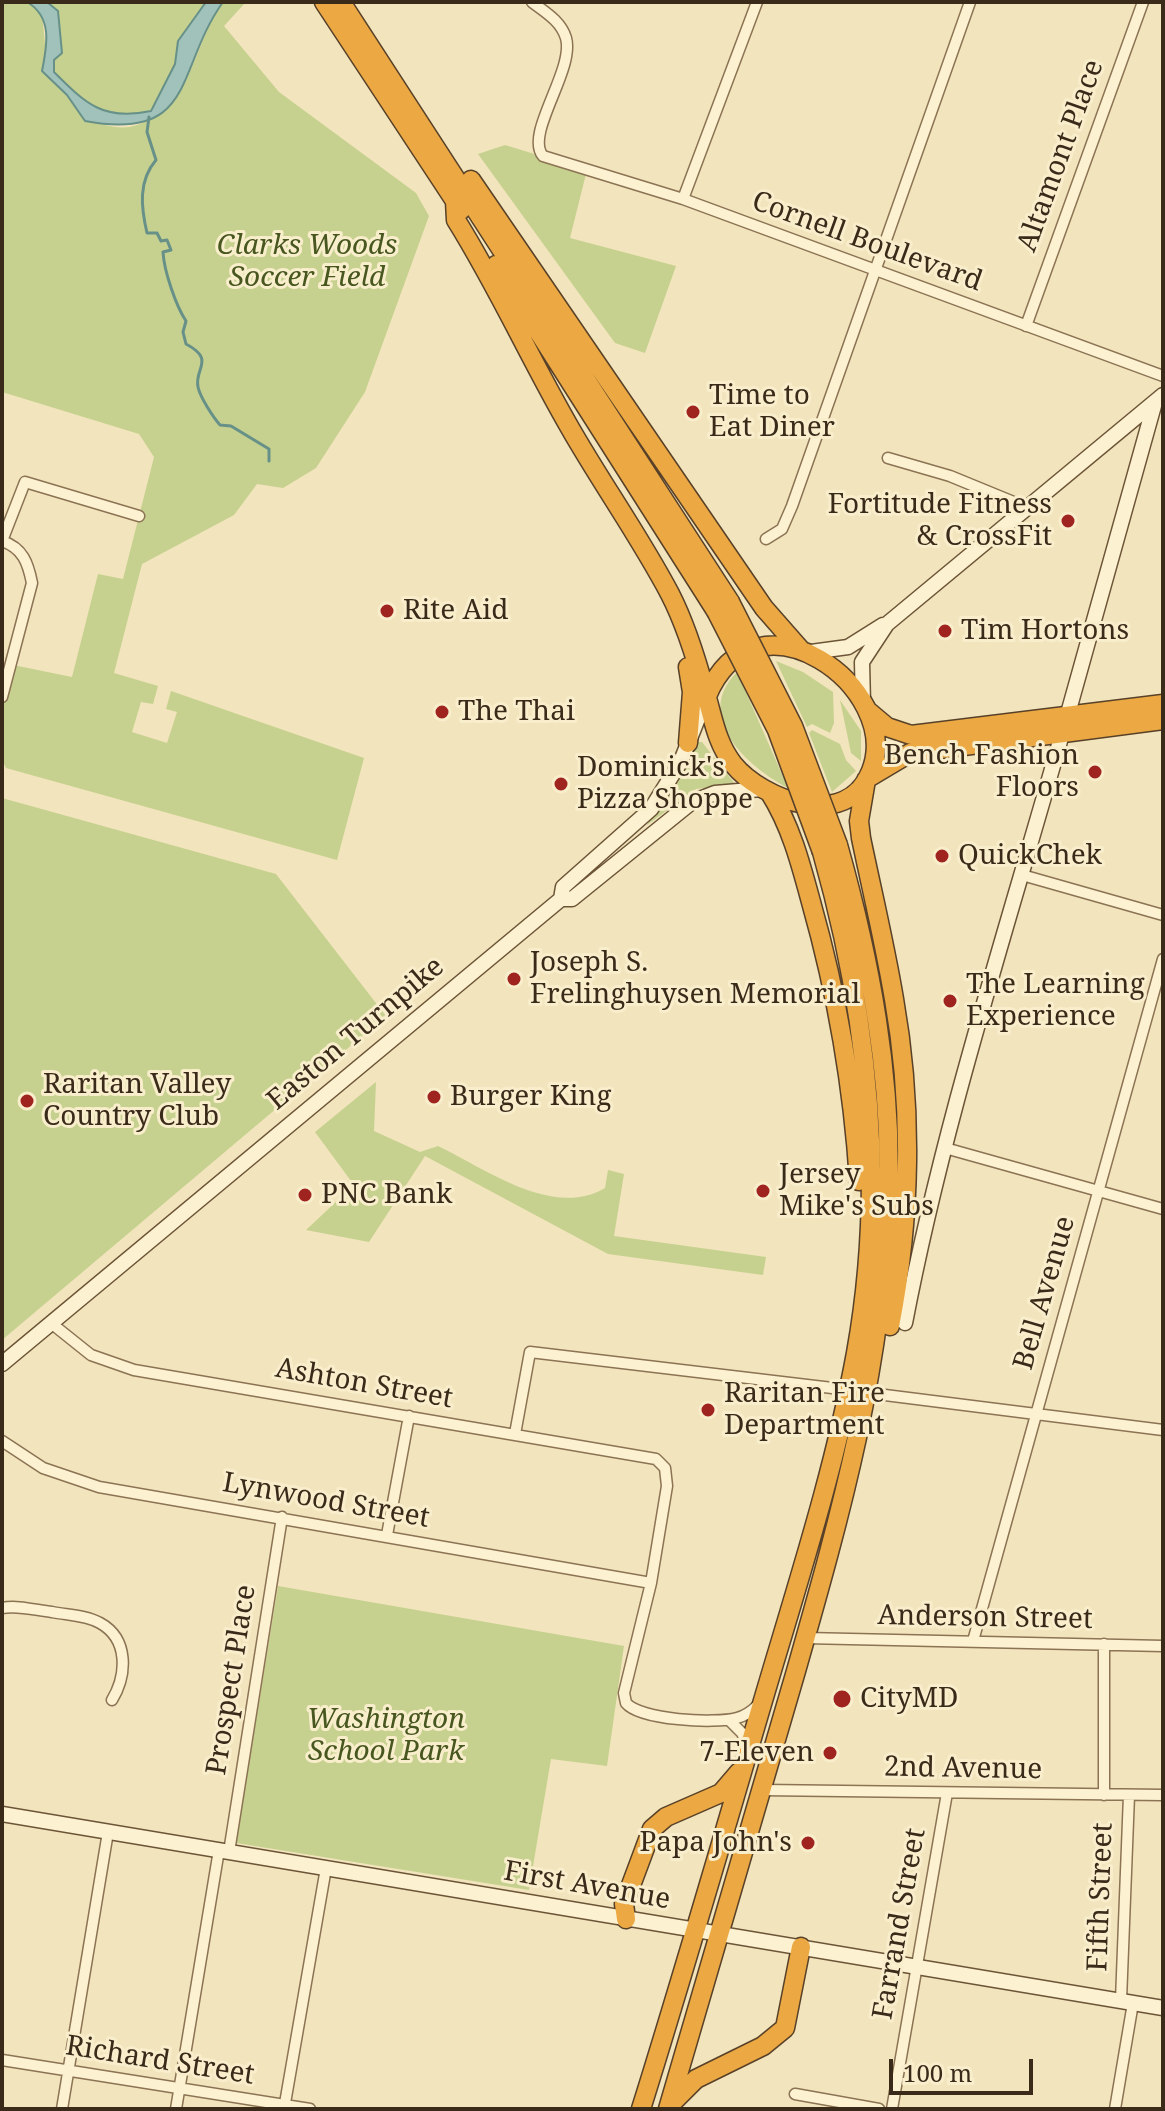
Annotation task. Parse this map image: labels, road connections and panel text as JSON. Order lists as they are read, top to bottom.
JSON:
{
  "streets": {
    "street": [
      "Altamont Place",
      "Cornell Boulevard",
      "Easton Turnpike",
      "Bell Avenue",
      "Ashton Street",
      "Lynwood Street",
      "Anderson Street",
      "Prospect Place",
      "2nd Avenue",
      "First Avenue",
      "Fifth Street",
      "Farrand Street",
      "Richard Street"
    ]
  },
  "crossings": [
    ["Altamont Place", "Cornell Boulevard"],
    ["Easton Turnpike", "Ashton Street"],
    ["Bell Avenue", "Anderson Street"],
    ["Ashton Street", "Lynwood Street"],
    ["Lynwood Street", "Prospect Place"],
    ["Anderson Street", "Fifth Street"],
    ["Prospect Place", "First Avenue"],
    ["Prospect Place", "Richard Street"],
    ["2nd Avenue", "Fifth Street"],
    ["2nd Avenue", "Farrand Street"],
    ["First Avenue", "Fifth Street"],
    ["First Avenue", "Farrand Street"]
  ],
  "parks": ["Clarks Woods Soccer Field", "Washington School Park"],
  "places": [
    "Time to Eat Diner",
    "Fortitude Fitness & CrossFit",
    "Rite Aid",
    "Tim Hortons",
    "The Thai",
    "Bench Fashion Floors",
    "Dominick's Pizza Shoppe",
    "QuickChek",
    "Joseph S. Frelinghuysen Memorial",
    "The Learning Experience",
    "Burger King",
    "Raritan Valley Country Club",
    "Jersey Mike's Subs",
    "PNC Bank",
    "Raritan Fire Department",
    "CityMD",
    "7-Eleven",
    "Papa John's"
  ],
  "scale_bar": "100 m"
}
